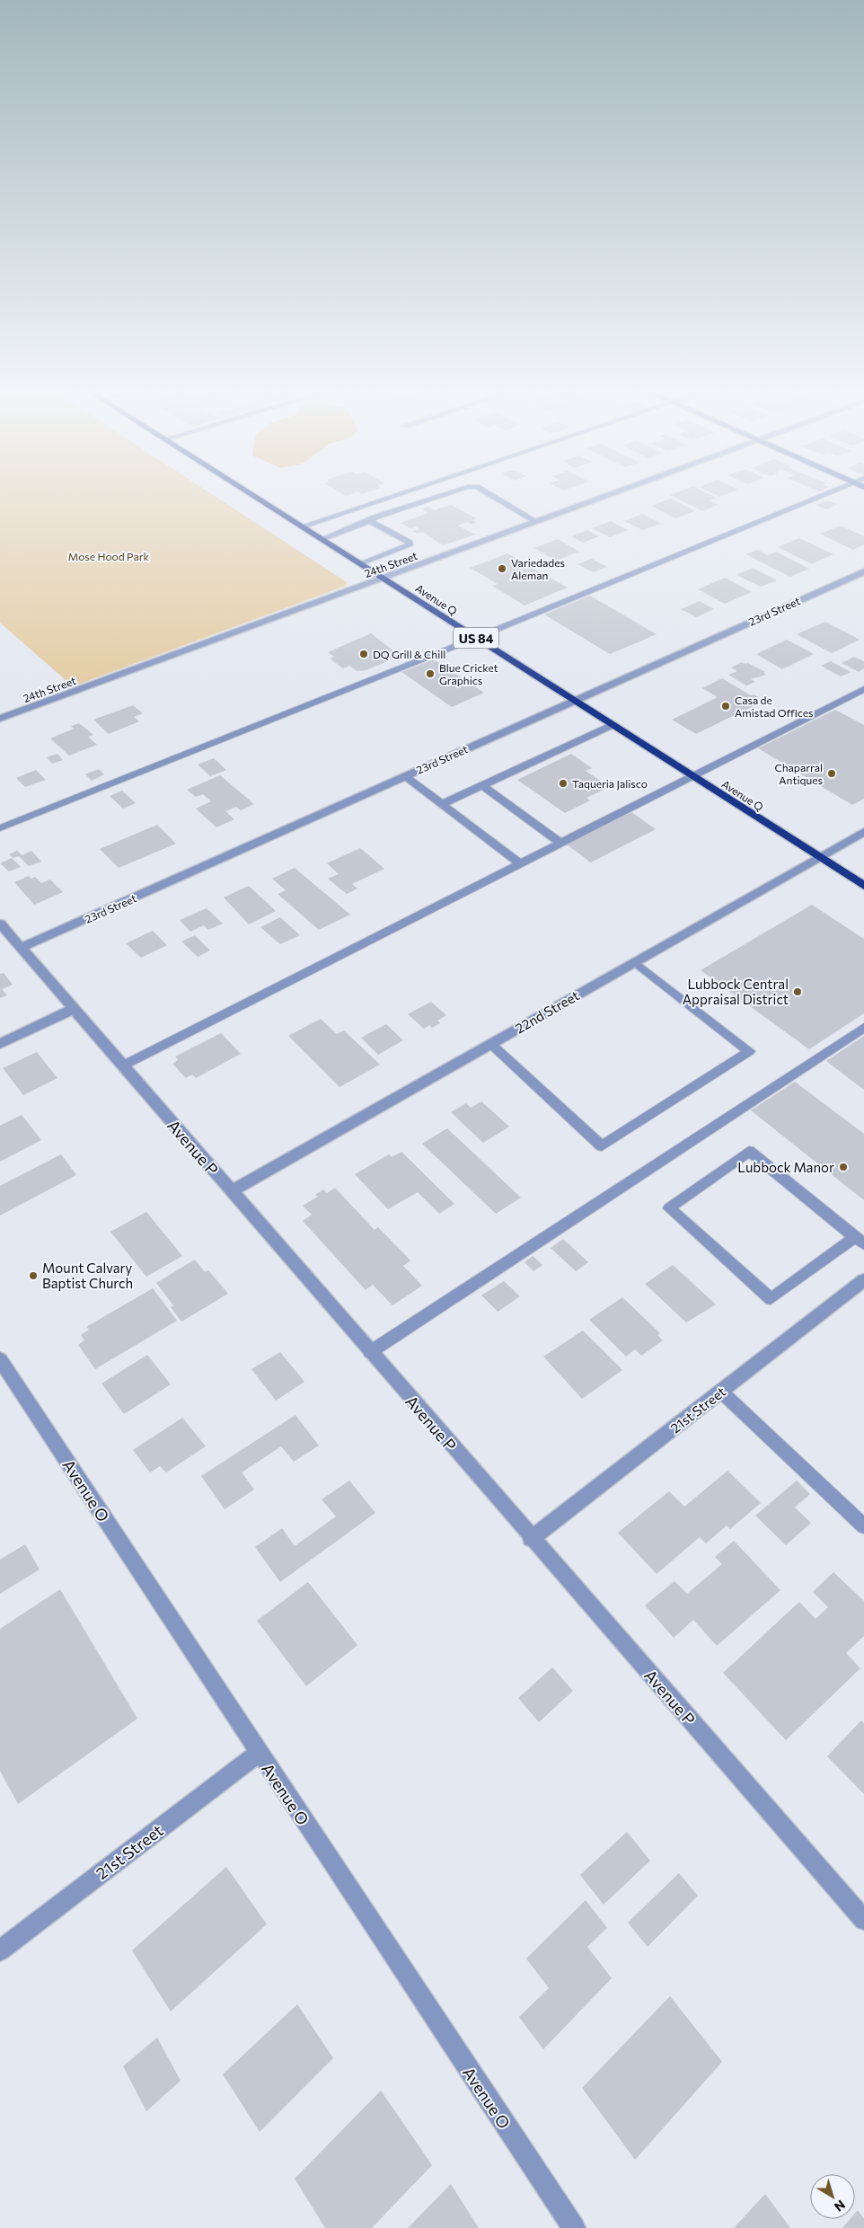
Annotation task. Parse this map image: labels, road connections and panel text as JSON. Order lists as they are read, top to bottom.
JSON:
{
  "streets": {
    "highway": ["Avenue Q", "US 84"],
    "street": [
      "24th Street",
      "23rd Street",
      "22nd Street",
      "Avenue P",
      "21st Street",
      "Avenue O"
    ]
  },
  "crossings": [
    ["24th Street", "Avenue Q"],
    ["Avenue Q", "23rd Street"],
    ["Avenue Q", "22nd Street"],
    ["23rd Street", "Avenue P"],
    ["22nd Street", "Avenue P"],
    ["Avenue P", "21st Street"],
    ["21st Street", "Avenue O"]
  ],
  "parks": ["Mose Hood Park"],
  "places": [
    "Variedades Aleman",
    "DQ Grill & Chill",
    "Blue Cricket Graphics",
    "Casa de Amistad Offices",
    "Chaparral Antiques",
    "Taqueria Jalisco",
    "Lubbock Central Appraisal District",
    "Lubbock Manor",
    "Mount Calvary Baptist Church"
  ],
  "north": "bottom right"
}
